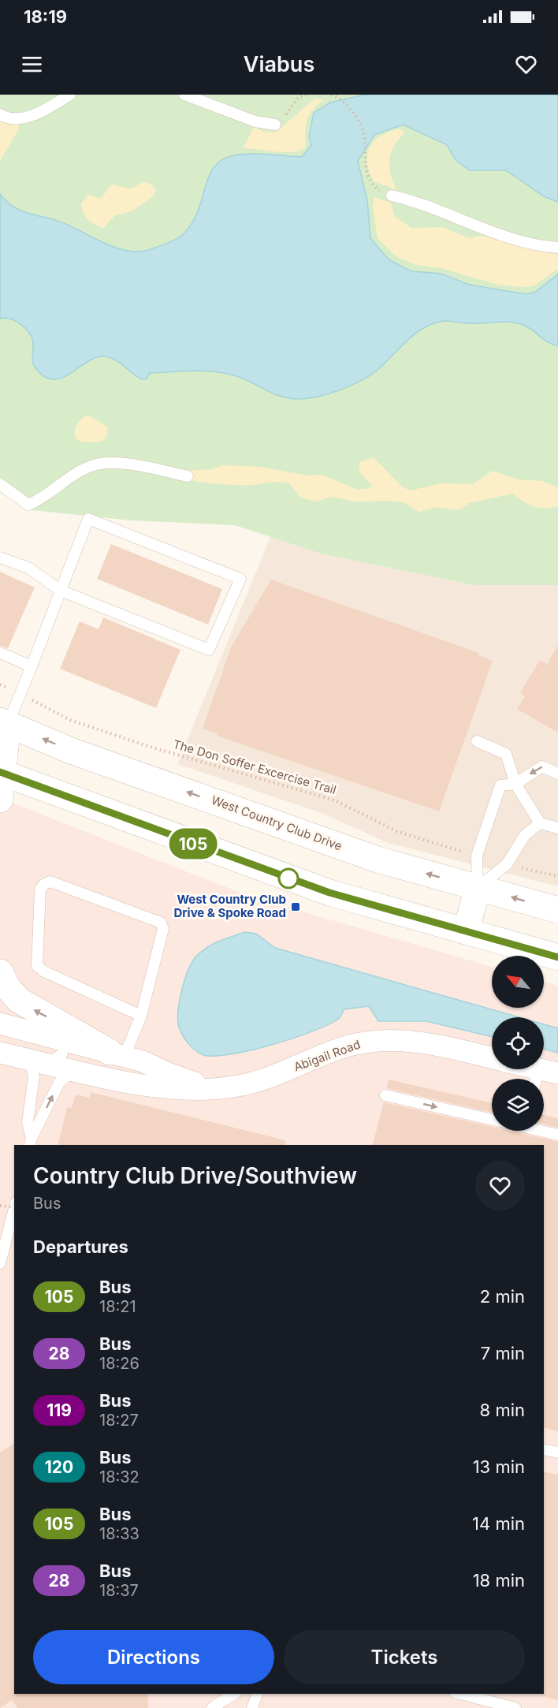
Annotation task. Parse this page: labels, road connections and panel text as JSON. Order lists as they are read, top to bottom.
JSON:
{
  "streets": {
    "street": ["West Country Club Drive", "Abigail Road"],
    "path": ["The Don Soffer Excercise Trail"]
  },
  "places": {
    "transit": ["West Country Club Drive & Spoke Road"]
  },
  "lines": ["bus line 105"],
  "north": "top left",
  "page": {
    "status": "18:19",
    "header": "Viabus",
    "on_map": "105",
    "heading": [
      ["Country Club Drive/Southview", "Bus"],
      "Departures"
    ],
    "list": [
      {
        "mark": "105",
        "name": "Bus",
        "note": "18:21",
        "value": "2 min"
      },
      {
        "mark": "28",
        "name": "Bus",
        "note": "18:26",
        "value": "7 min"
      },
      {
        "mark": "119",
        "name": "Bus",
        "note": "18:27",
        "value": "8 min"
      },
      {
        "mark": "120",
        "name": "Bus",
        "note": "18:32",
        "value": "13 min"
      },
      {
        "mark": "105",
        "name": "Bus",
        "note": "18:33",
        "value": "14 min"
      },
      {
        "mark": "28",
        "name": "Bus",
        "note": "18:37",
        "value": "18 min"
      }
    ],
    "buttons": ["Directions", "Tickets"]
  }
}
